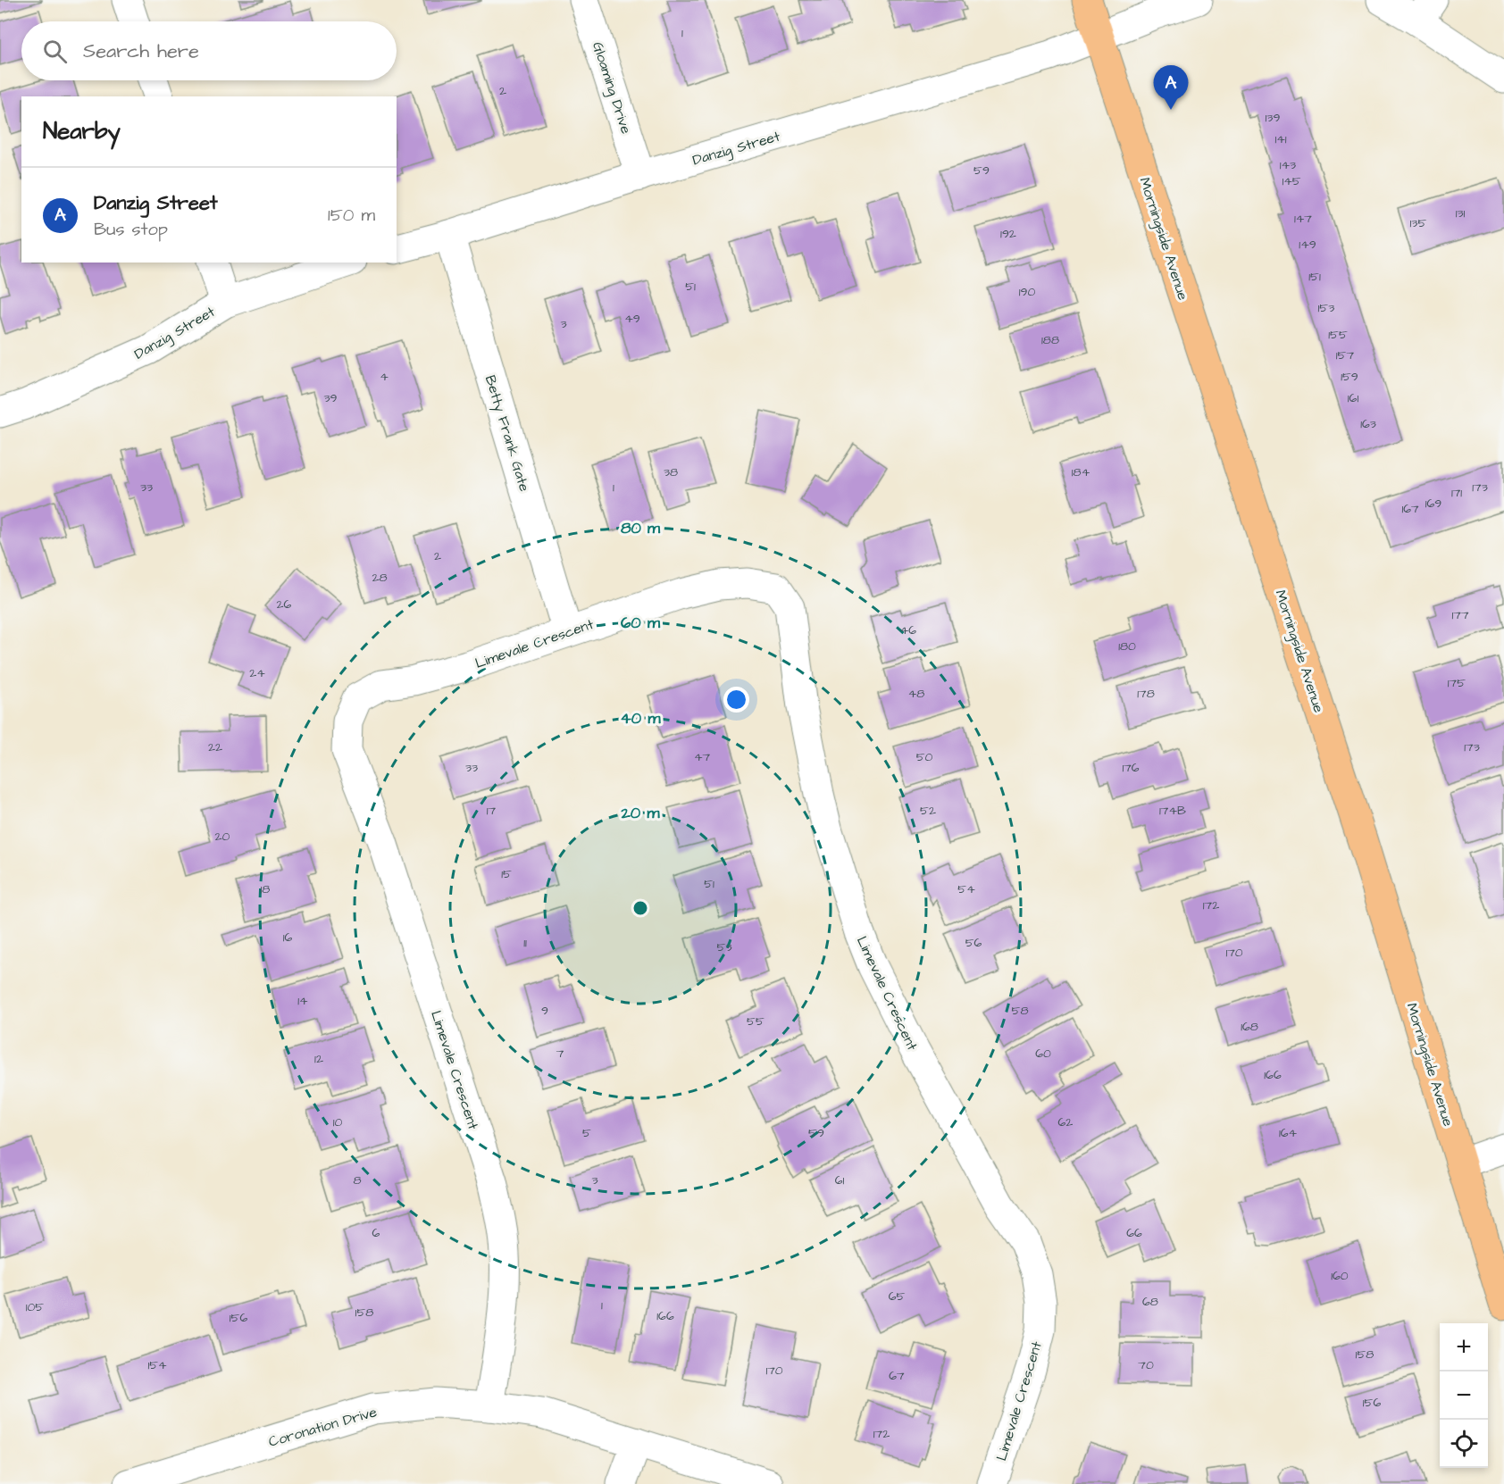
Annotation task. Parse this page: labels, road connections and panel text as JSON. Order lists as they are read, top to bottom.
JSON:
{
  "streets": {
    "main road": ["Morningside Avenue"],
    "street": [
      "Gloaming Drive",
      "Danzig Street",
      "Betty Frank Gate",
      "Limevale Crescent",
      "Coronation Drive"
    ]
  },
  "crossings": [
    ["Gloaming Drive", "Danzig Street"],
    ["Danzig Street", "Morningside Avenue"],
    ["Danzig Street", "Betty Frank Gate"],
    ["Betty Frank Gate", "Limevale Crescent"],
    ["Limevale Crescent", "Coronation Drive"]
  ],
  "house_numbers": [
    "1",
    "2",
    "139",
    "141",
    "143",
    "59",
    "145",
    "131",
    "147",
    "135",
    "192",
    "149",
    "151",
    "51",
    "190",
    "153",
    "49",
    "3",
    "155",
    "188",
    "157",
    "4",
    "159",
    "39",
    "161",
    "163",
    "38",
    "184",
    "33",
    "1",
    "173",
    "171",
    "169",
    "167",
    "2",
    "28",
    "26",
    "177",
    "46",
    "180",
    "24",
    "175",
    "48",
    "178",
    "22",
    "173",
    "47",
    "50",
    "33",
    "176",
    "17",
    "52",
    "174B",
    "20",
    "15",
    "51",
    "18",
    "54",
    "172",
    "16",
    "11",
    "56",
    "53",
    "170",
    "14",
    "9",
    "58",
    "55",
    "168",
    "7",
    "60",
    "12",
    "166",
    "10",
    "62",
    "5",
    "59",
    "164",
    "8",
    "3",
    "61",
    "6",
    "66",
    "160",
    "65",
    "68",
    "1",
    "105",
    "158",
    "166",
    "156",
    "158",
    "154",
    "70",
    "170",
    "67",
    "156",
    "172"
  ],
  "page": {
    "search": "Search here",
    "pins": "A",
    "heading": "Nearby",
    "list": [
      {
        "mark": "A",
        "name": "Danzig Street",
        "note": "Bus stop",
        "value": "150 m"
      }
    ],
    "map_buttons": ["+", "−"]
  },
  "rings": [
    "80 m",
    "60 m",
    "40 m",
    "20 m"
  ]
}
